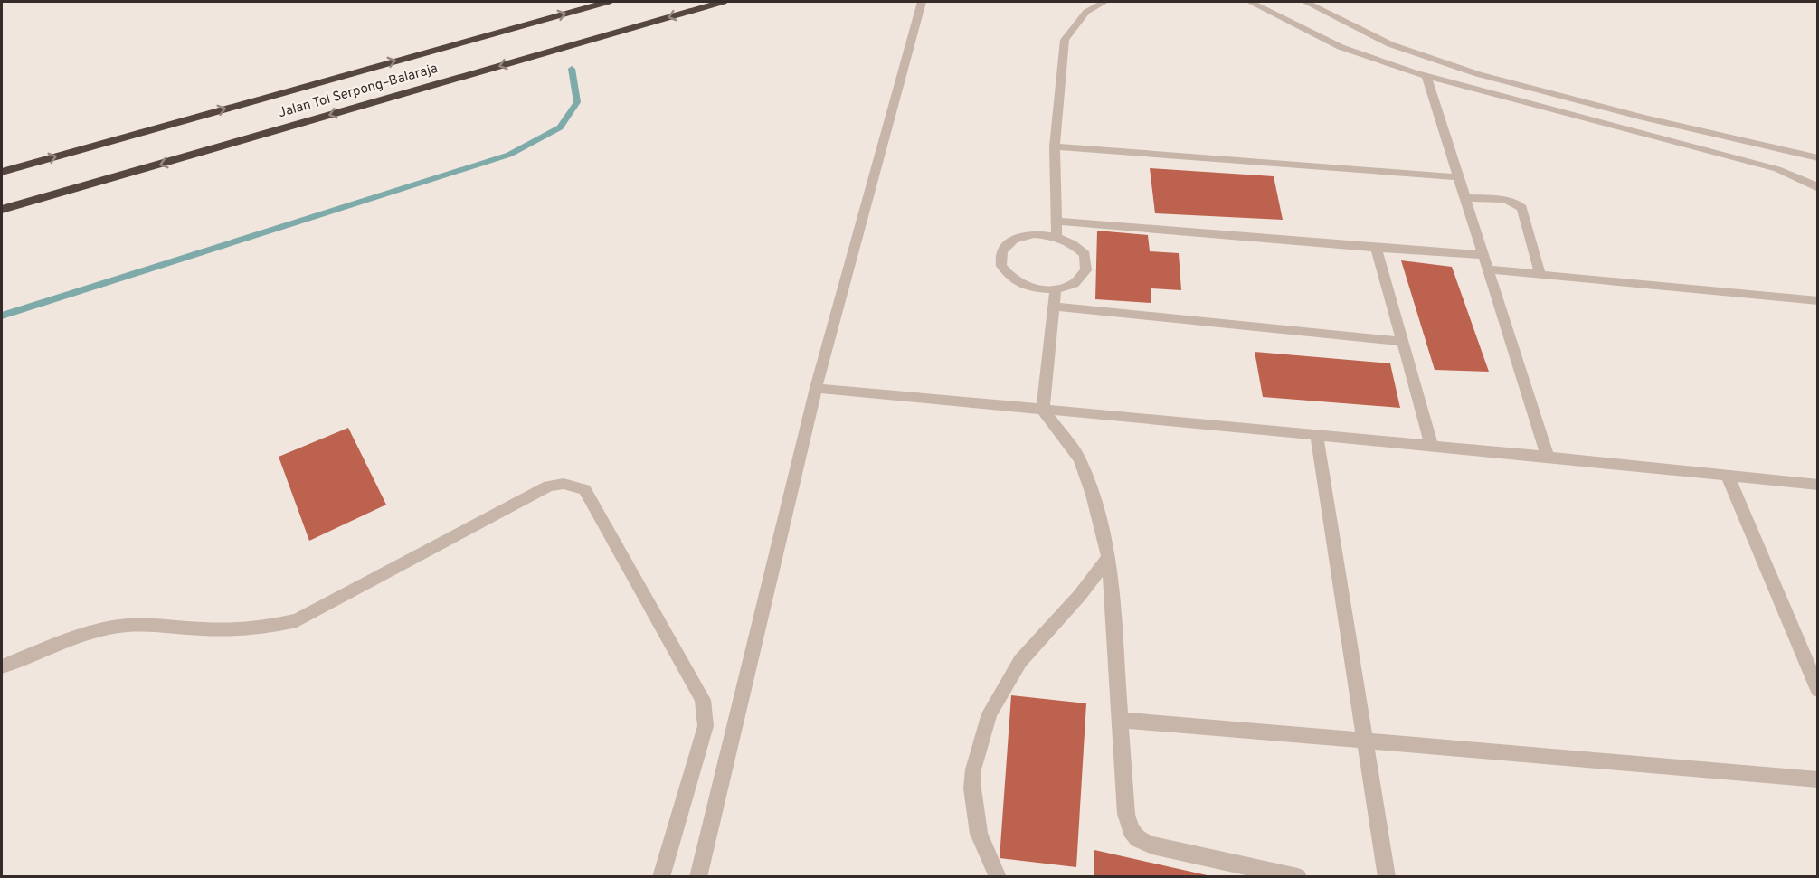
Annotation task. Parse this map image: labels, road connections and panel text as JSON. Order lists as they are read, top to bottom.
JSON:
{
  "streets": {
    "highway": ["Jalan Tol Serpong–Balaraja"]
  }
}
